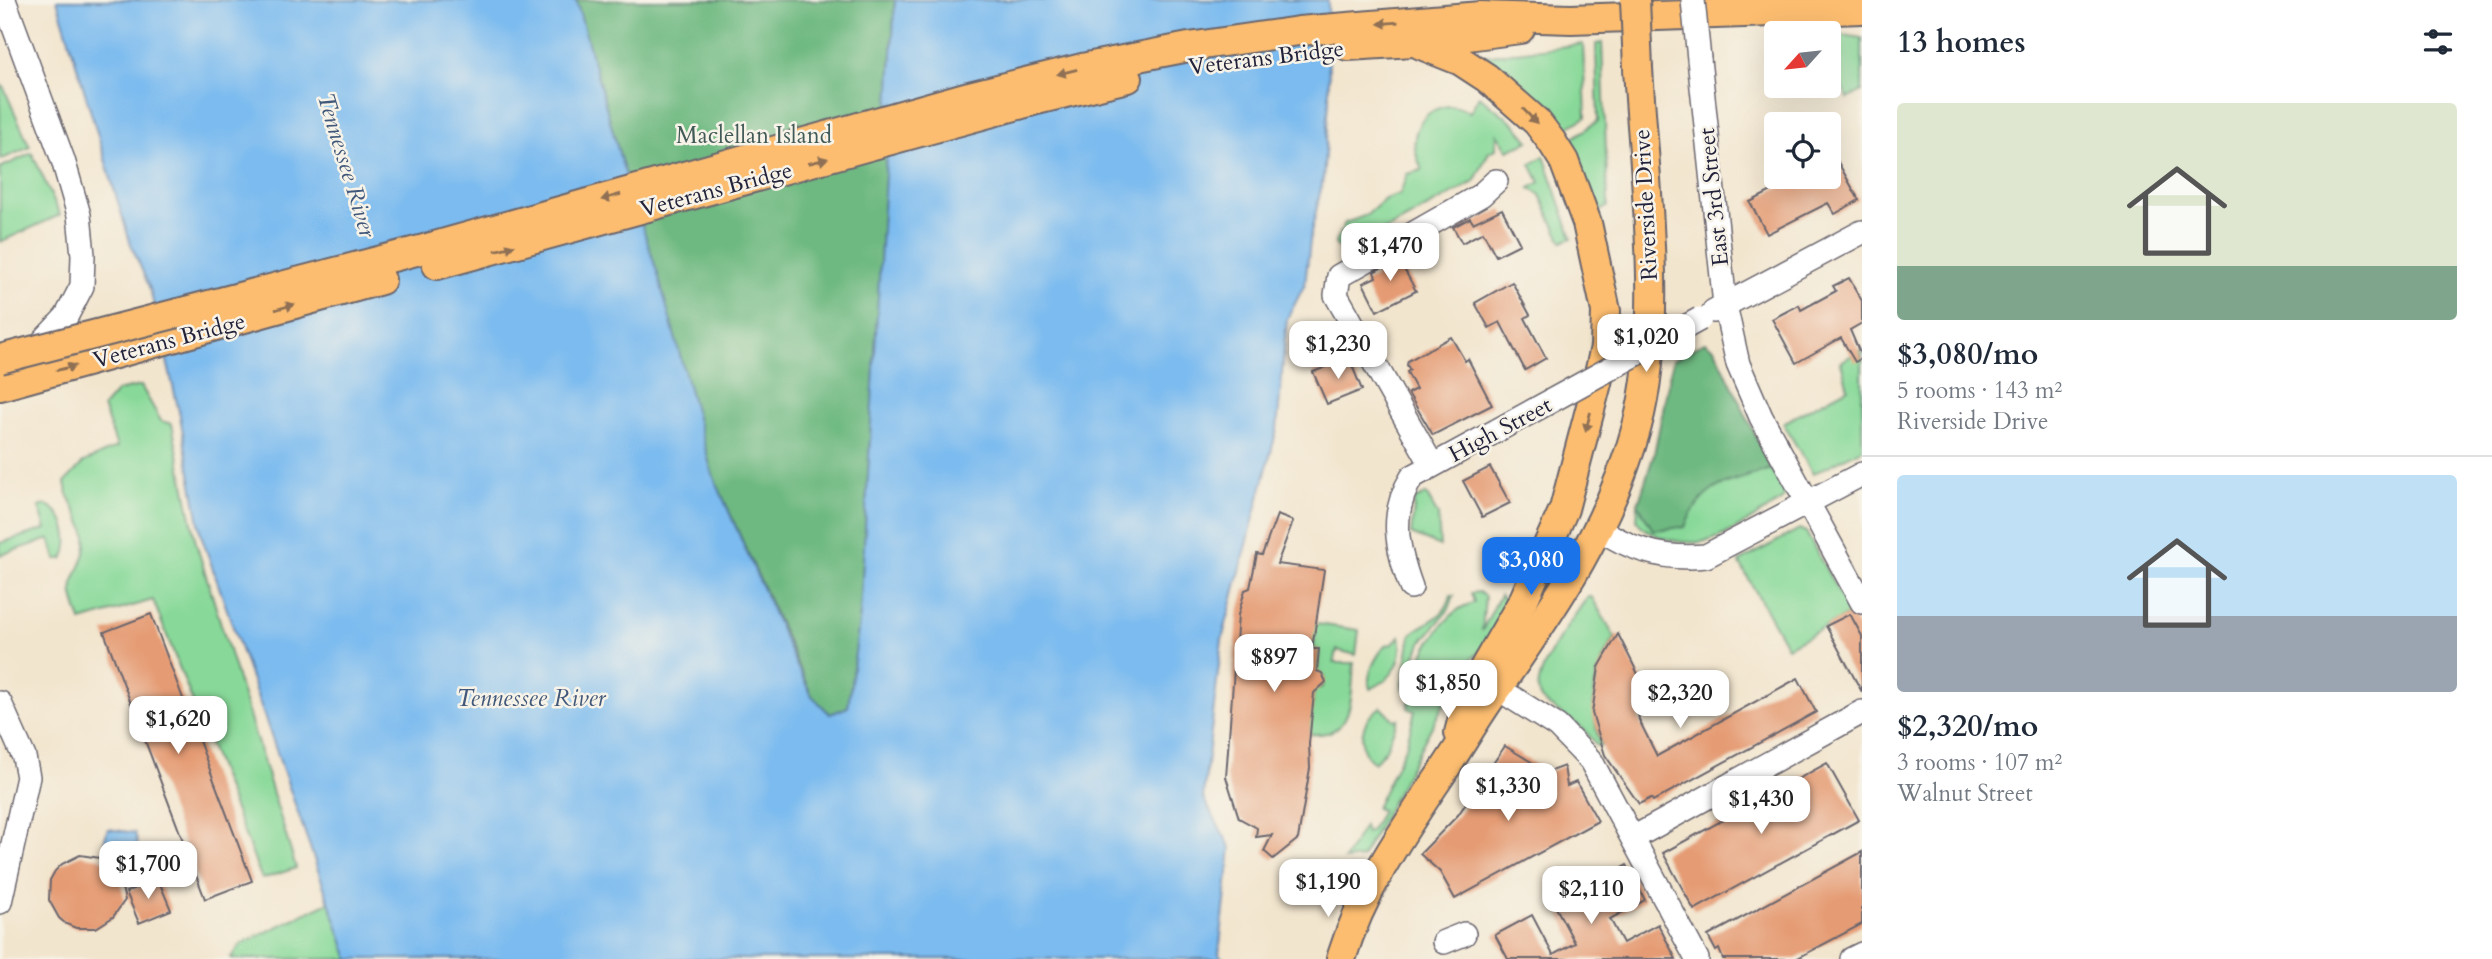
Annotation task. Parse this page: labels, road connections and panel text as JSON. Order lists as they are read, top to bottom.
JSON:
{
  "streets": {
    "main road": ["Veterans Bridge", "Riverside Drive"],
    "street": ["East 3rd Street", "High Street"]
  },
  "crossings": [
    ["East 3rd Street", "High Street"]
  ],
  "water": ["Tennessee River"],
  "parks": ["Maclellan Island"],
  "north": "bottom left",
  "page": {
    "heading": "13 homes",
    "list": [
      {
        "name": "$3,080/mo",
        "note": "5 rooms · 143 m² · Riverside Drive"
      },
      {
        "name": "$2,320/mo",
        "note": "3 rooms · 107 m² · Walnut Street"
      }
    ],
    "price": [
      "$1,470",
      "$1,020",
      "$1,230",
      "$3,080",
      "$897",
      "$1,850",
      "$2,320",
      "$1,620",
      "$1,330",
      "$1,430",
      "$1,700",
      "$1,190",
      "$2,110"
    ]
  }
}
